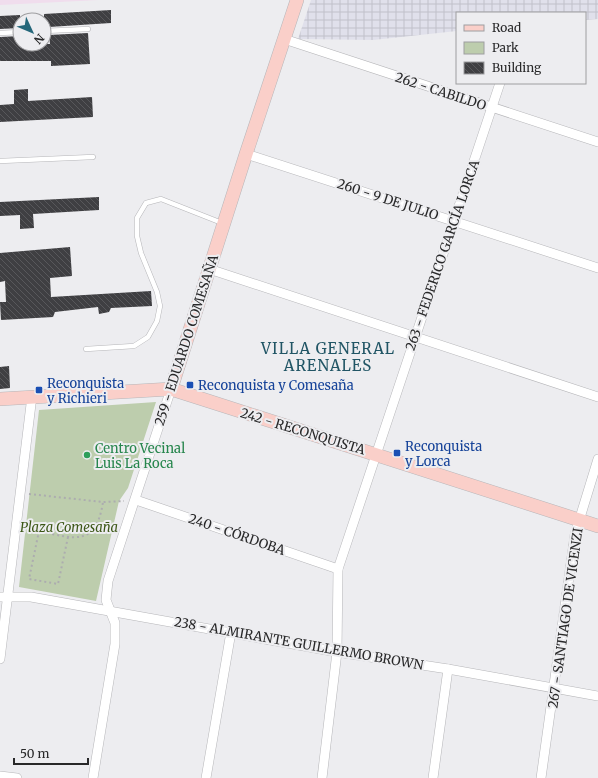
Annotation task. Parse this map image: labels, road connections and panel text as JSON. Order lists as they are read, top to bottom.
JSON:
{
  "streets": {
    "street": [
      "262 - CABILDO",
      "260 - 9 DE JULIO",
      "263 - FEDERICO GARCÍA LORCA",
      "259 - EDUARDO COMESAÑA",
      "242 - RECONQUISTA",
      "240 - CÓRDOBA",
      "267 - SANTIAGO DE VICENZI",
      "238 - ALMIRANTE GUILLERMO BROWN"
    ]
  },
  "crossings": [
    ["262 - CABILDO", "263 - FEDERICO GARCÍA LORCA"],
    ["262 - CABILDO", "259 - EDUARDO COMESAÑA"],
    ["260 - 9 DE JULIO", "263 - FEDERICO GARCÍA LORCA"],
    ["260 - 9 DE JULIO", "259 - EDUARDO COMESAÑA"],
    ["263 - FEDERICO GARCÍA LORCA", "242 - RECONQUISTA"],
    ["263 - FEDERICO GARCÍA LORCA", "240 - CÓRDOBA"],
    ["263 - FEDERICO GARCÍA LORCA", "238 - ALMIRANTE GUILLERMO BROWN"],
    ["259 - EDUARDO COMESAÑA", "242 - RECONQUISTA"],
    ["259 - EDUARDO COMESAÑA", "240 - CÓRDOBA"],
    ["259 - EDUARDO COMESAÑA", "238 - ALMIRANTE GUILLERMO BROWN"],
    ["242 - RECONQUISTA", "267 - SANTIAGO DE VICENZI"],
    ["267 - SANTIAGO DE VICENZI", "238 - ALMIRANTE GUILLERMO BROWN"]
  ],
  "districts": ["VILLA GENERAL ARENALES"],
  "parks": ["Plaza Comesaña"],
  "places": {
    "transit": ["Reconquista y Comesaña", "Reconquista y Richieri", "Reconquista y Lorca"],
    "other": ["Centro Vecinal Luis La Roca"]
  },
  "legend": ["Road", "Park", "Building"],
  "scale_bar": "50 m",
  "north": "bottom right"
}
